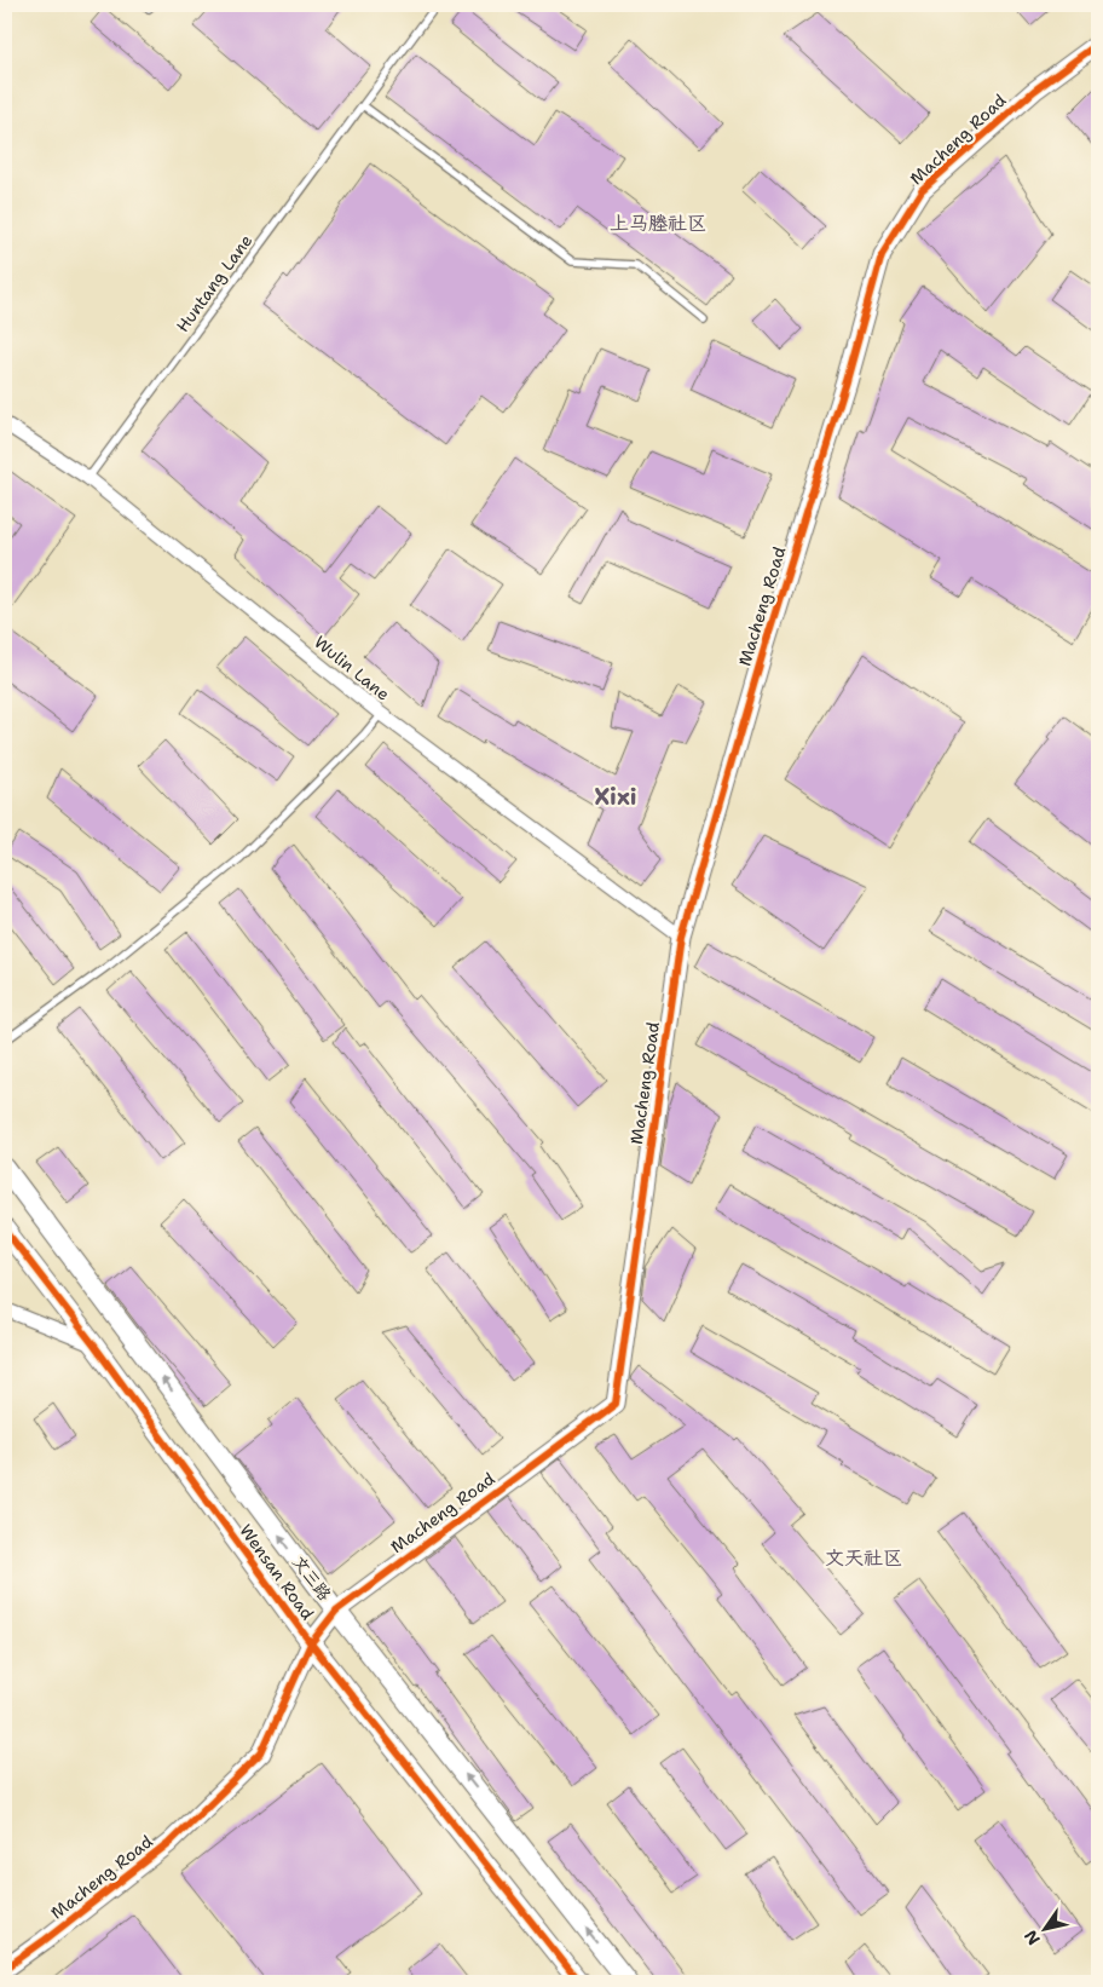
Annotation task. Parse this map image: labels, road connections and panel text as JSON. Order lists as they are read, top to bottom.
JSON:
{
  "streets": {
    "main road": ["Wensan Road", "文三路"],
    "street": ["Macheng Road", "Wulin Lane"],
    "lane": ["Huntang Lane"]
  },
  "crossings": [
    ["Macheng Road", "Wulin Lane"],
    ["Macheng Road", "Wensan Road"],
    ["Macheng Road", "文三路"],
    ["Huntang Lane", "Wulin Lane"]
  ],
  "one_way": ["文三路"],
  "districts": ["上马塍社区", "Xixi", "文天社区"],
  "north": "bottom left"
}
